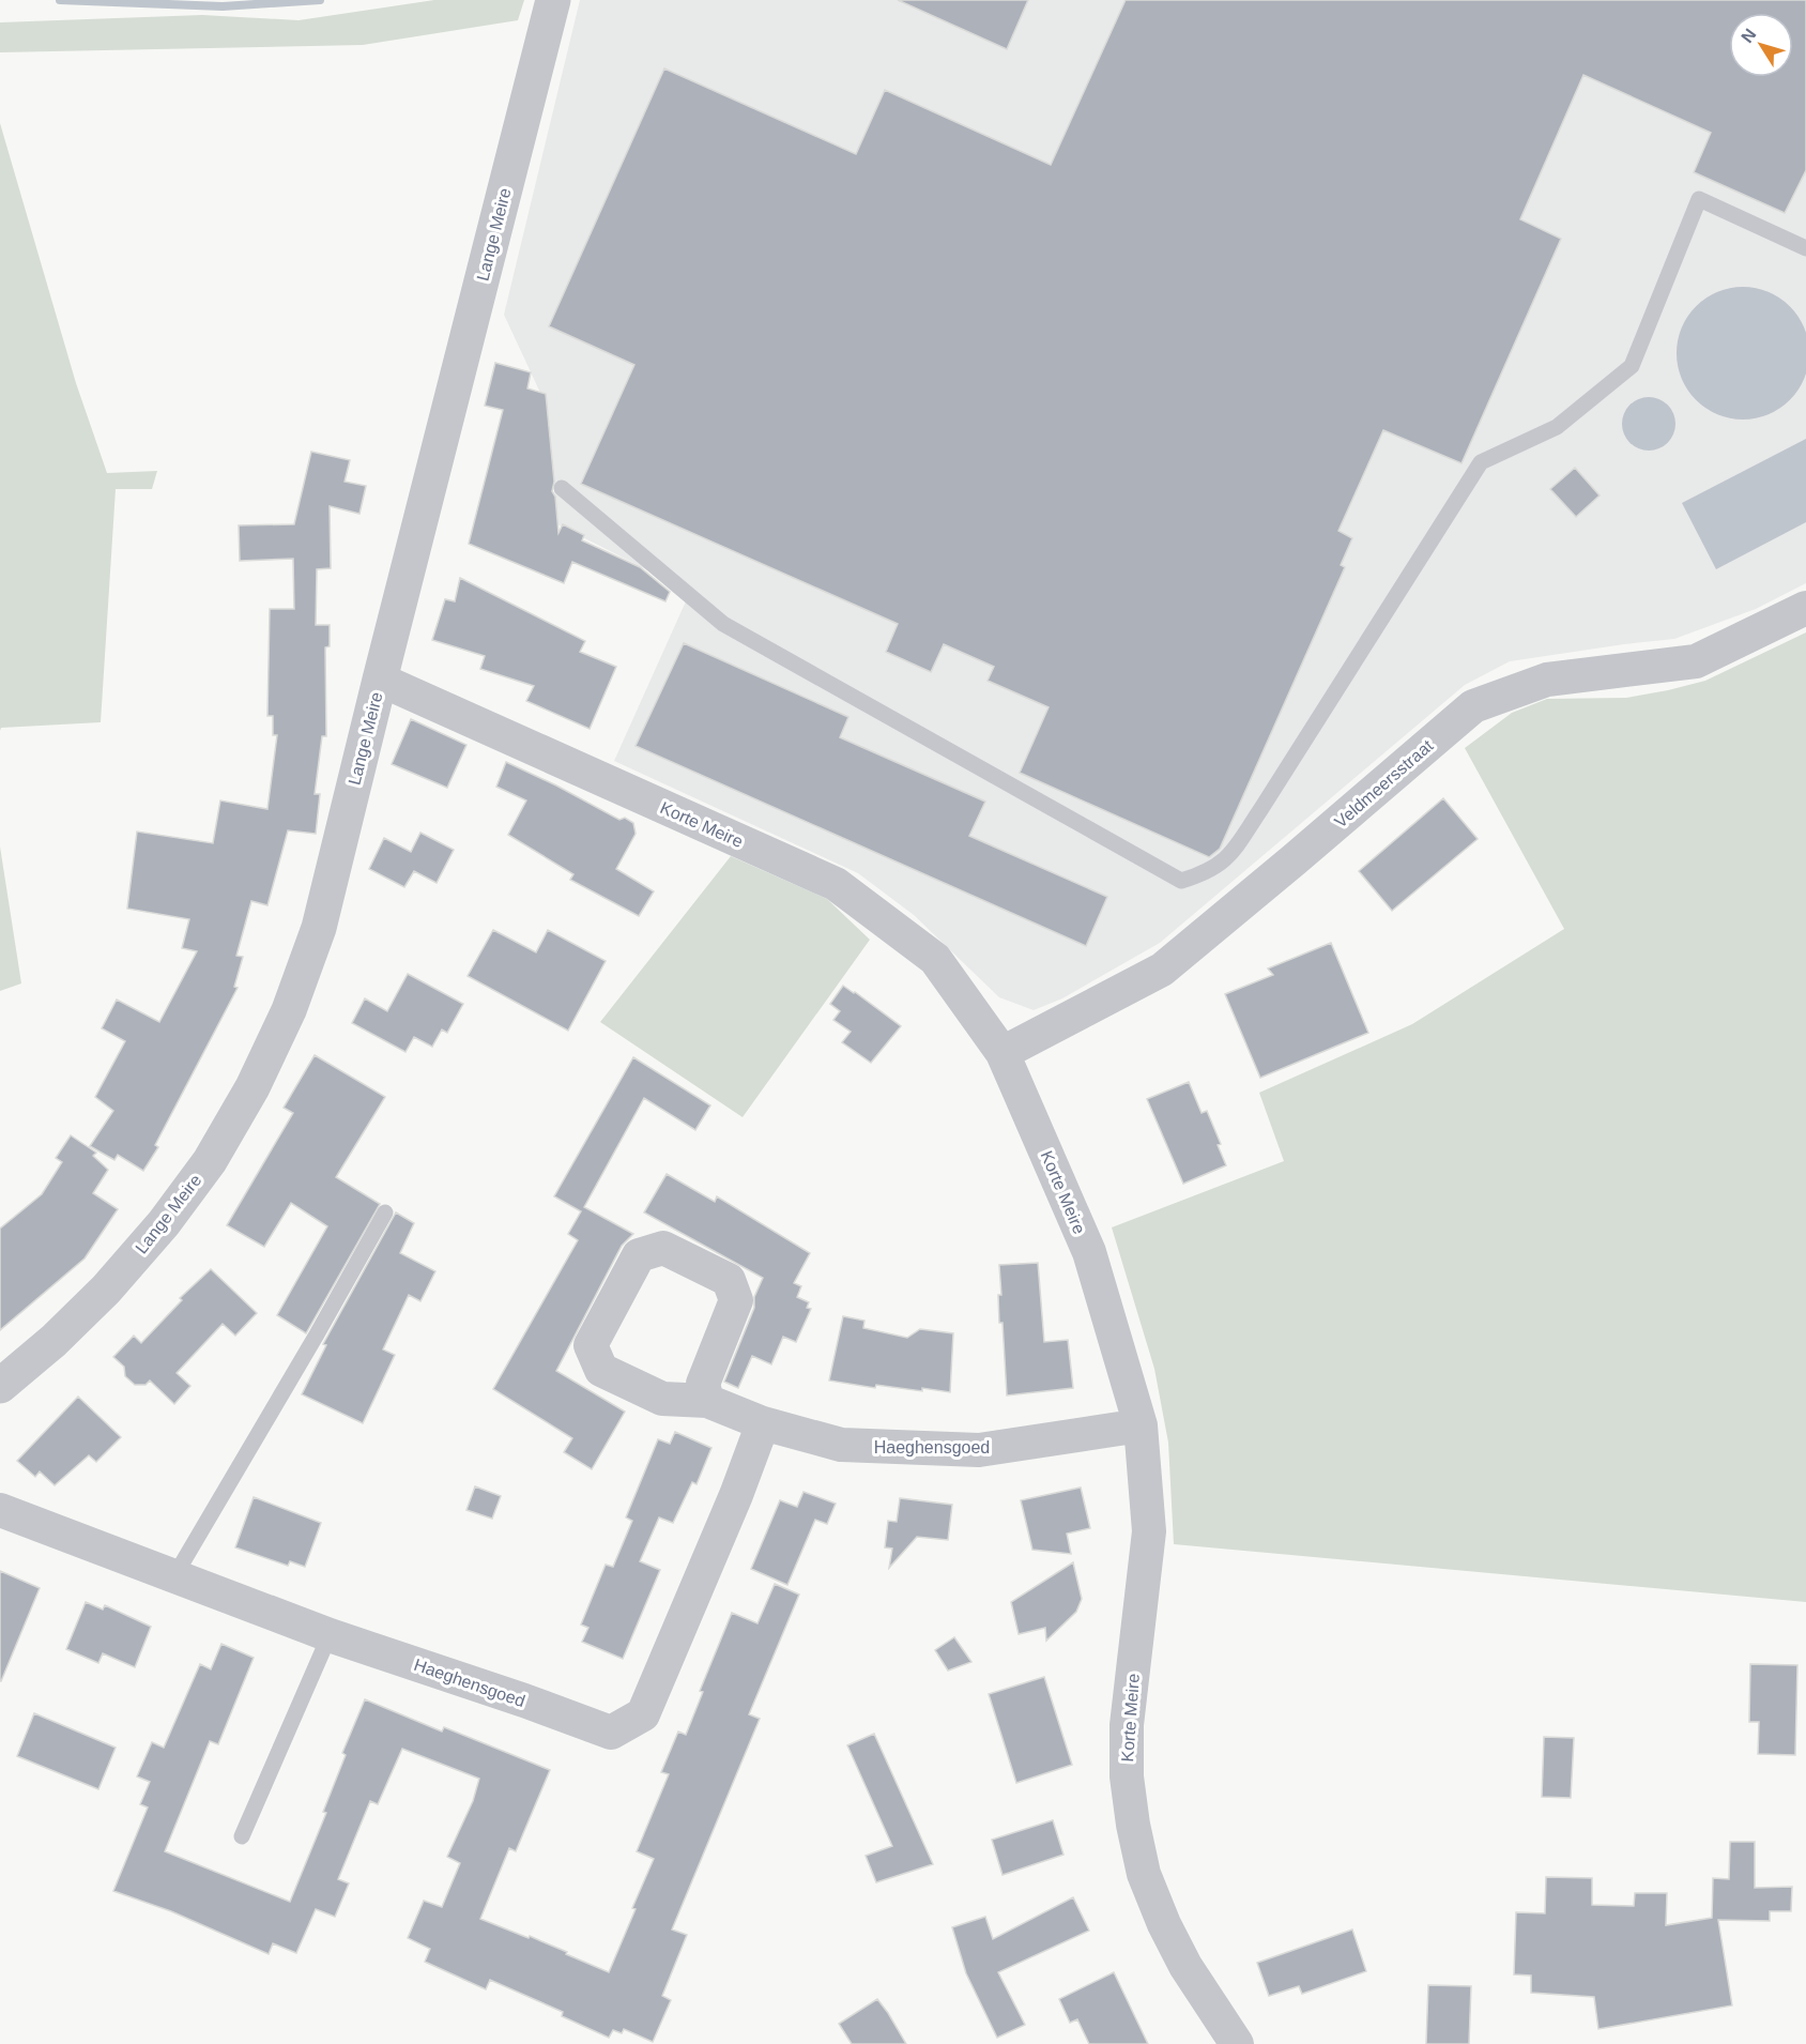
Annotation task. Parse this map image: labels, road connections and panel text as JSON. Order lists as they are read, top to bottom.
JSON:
{
  "streets": {
    "street": [
      "Lange Meire",
      "Veldmeersstraat",
      "Korte Meire",
      "Haeghensgoed"
    ]
  },
  "crossings": [
    ["Lange Meire", "Korte Meire"],
    ["Veldmeersstraat", "Korte Meire"],
    ["Korte Meire", "Haeghensgoed"]
  ],
  "north": "top left"
}
